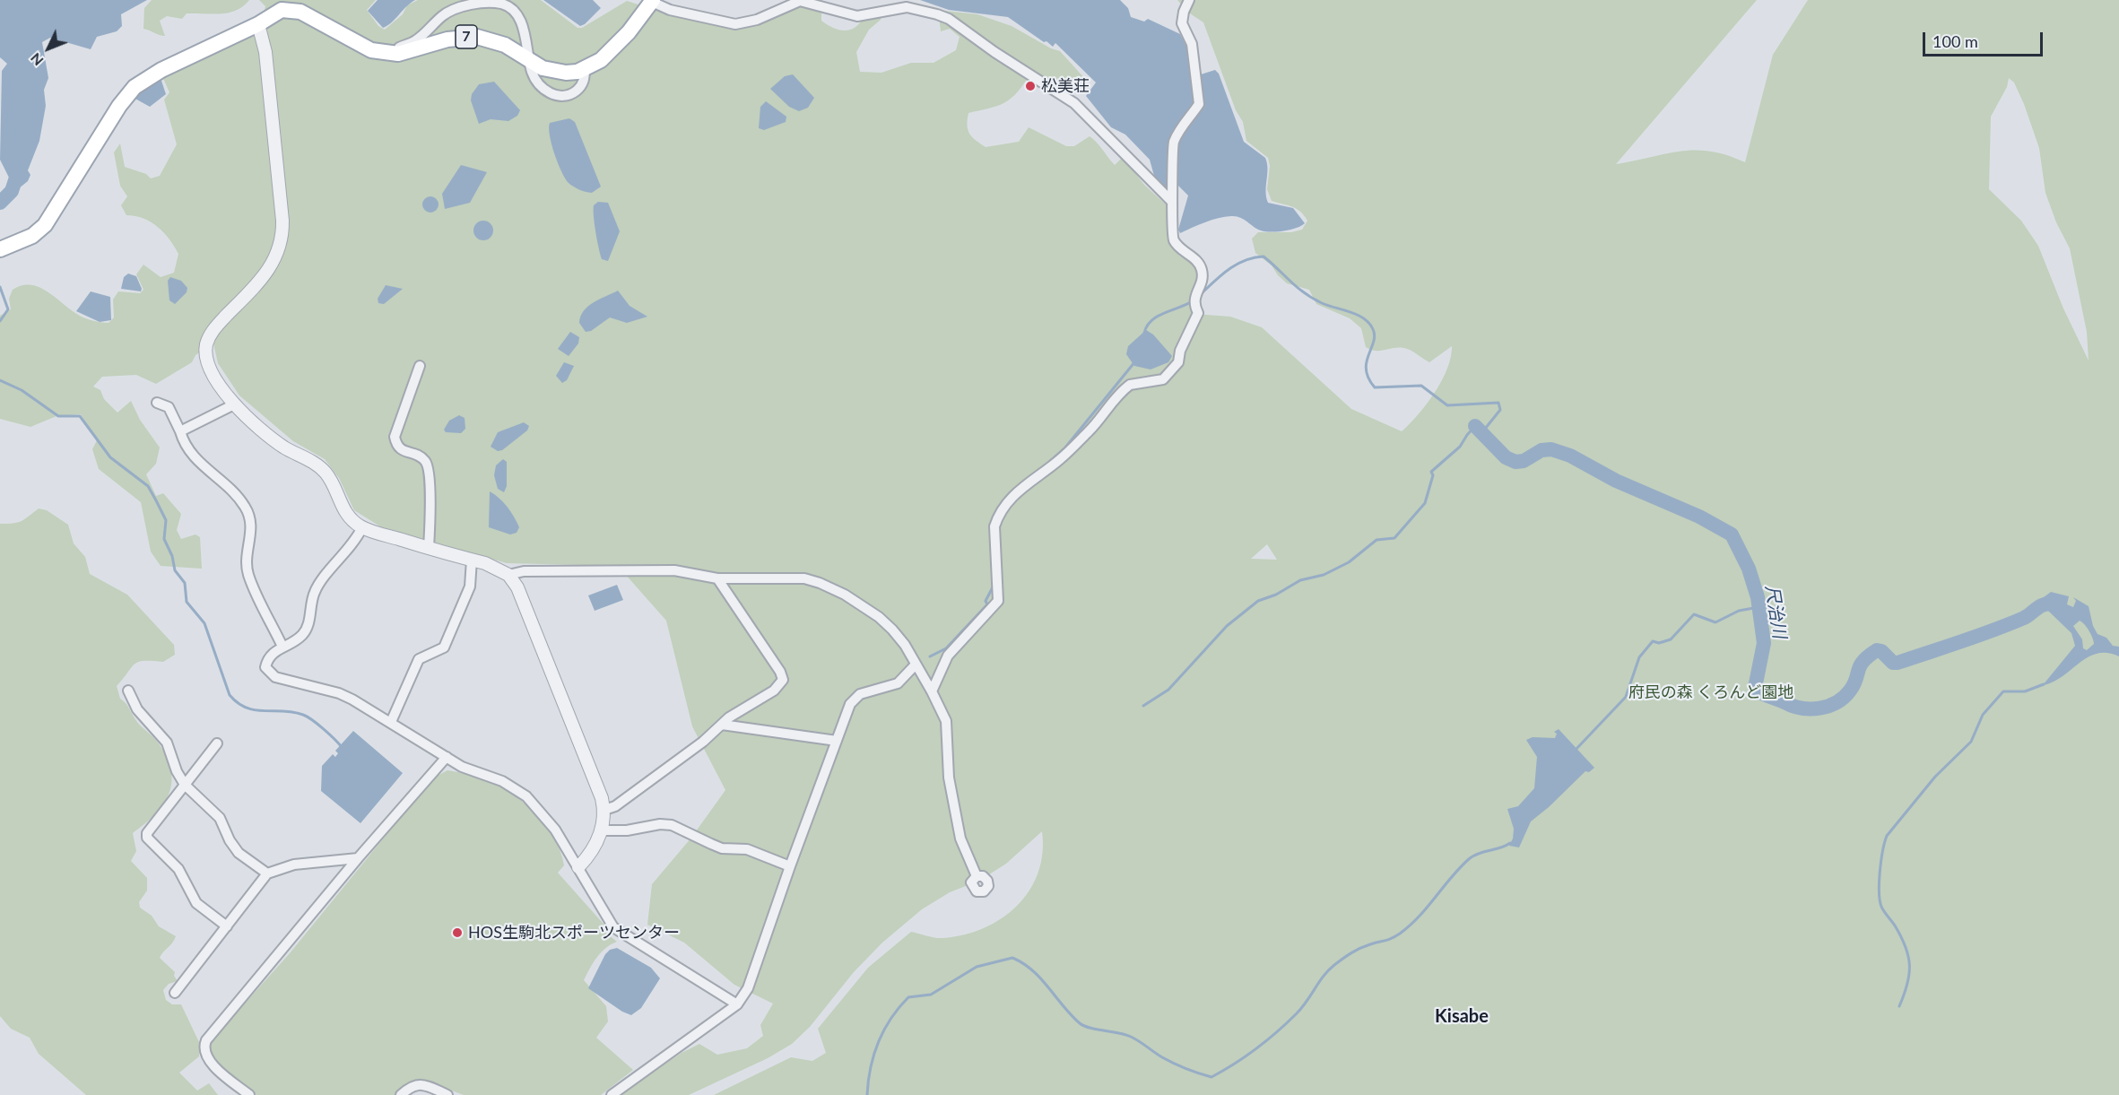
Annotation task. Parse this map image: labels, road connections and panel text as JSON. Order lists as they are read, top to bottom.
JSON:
{
  "streets": {
    "main road": ["7"]
  },
  "districts": ["Kisabe"],
  "water": ["尺治川"],
  "parks": ["府民の森 くろんど園地"],
  "places": ["松美荘", "HOS生駒北スポーツセンター"],
  "scale_bar": "100 m",
  "north": "bottom left"
}
